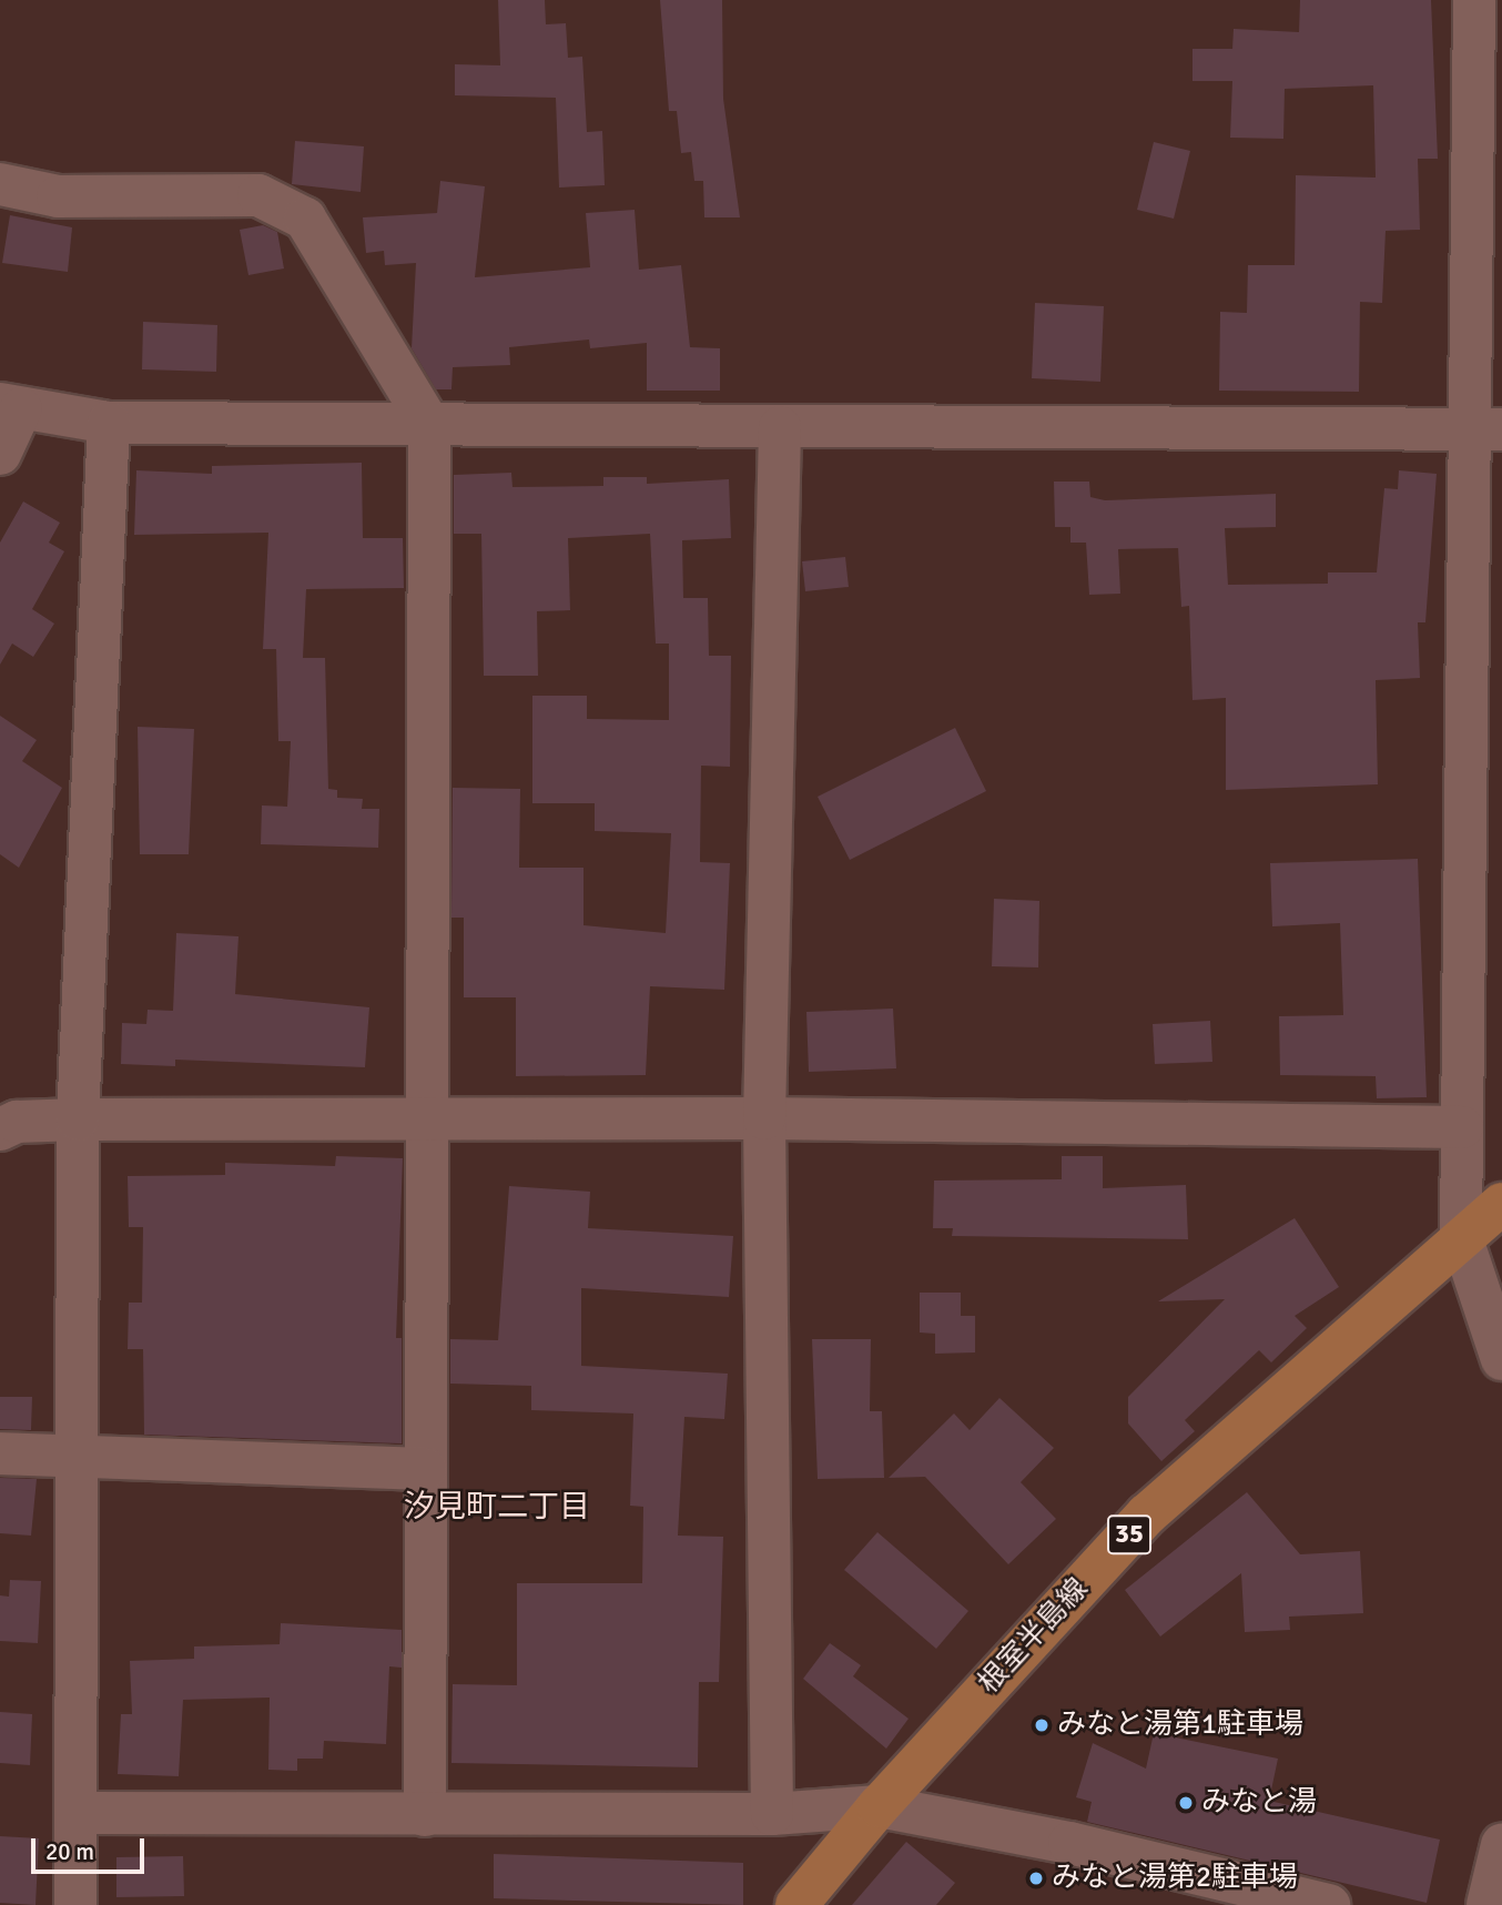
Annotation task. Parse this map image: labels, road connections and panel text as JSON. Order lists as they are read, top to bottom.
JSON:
{
  "streets": {
    "main road": ["35", "根室半島線"]
  },
  "districts": ["汐見町二丁目"],
  "places": ["みなと湯第1駐車場", "みなと湯", "みなと湯第2駐車場"],
  "scale_bar": "20 m"
}
